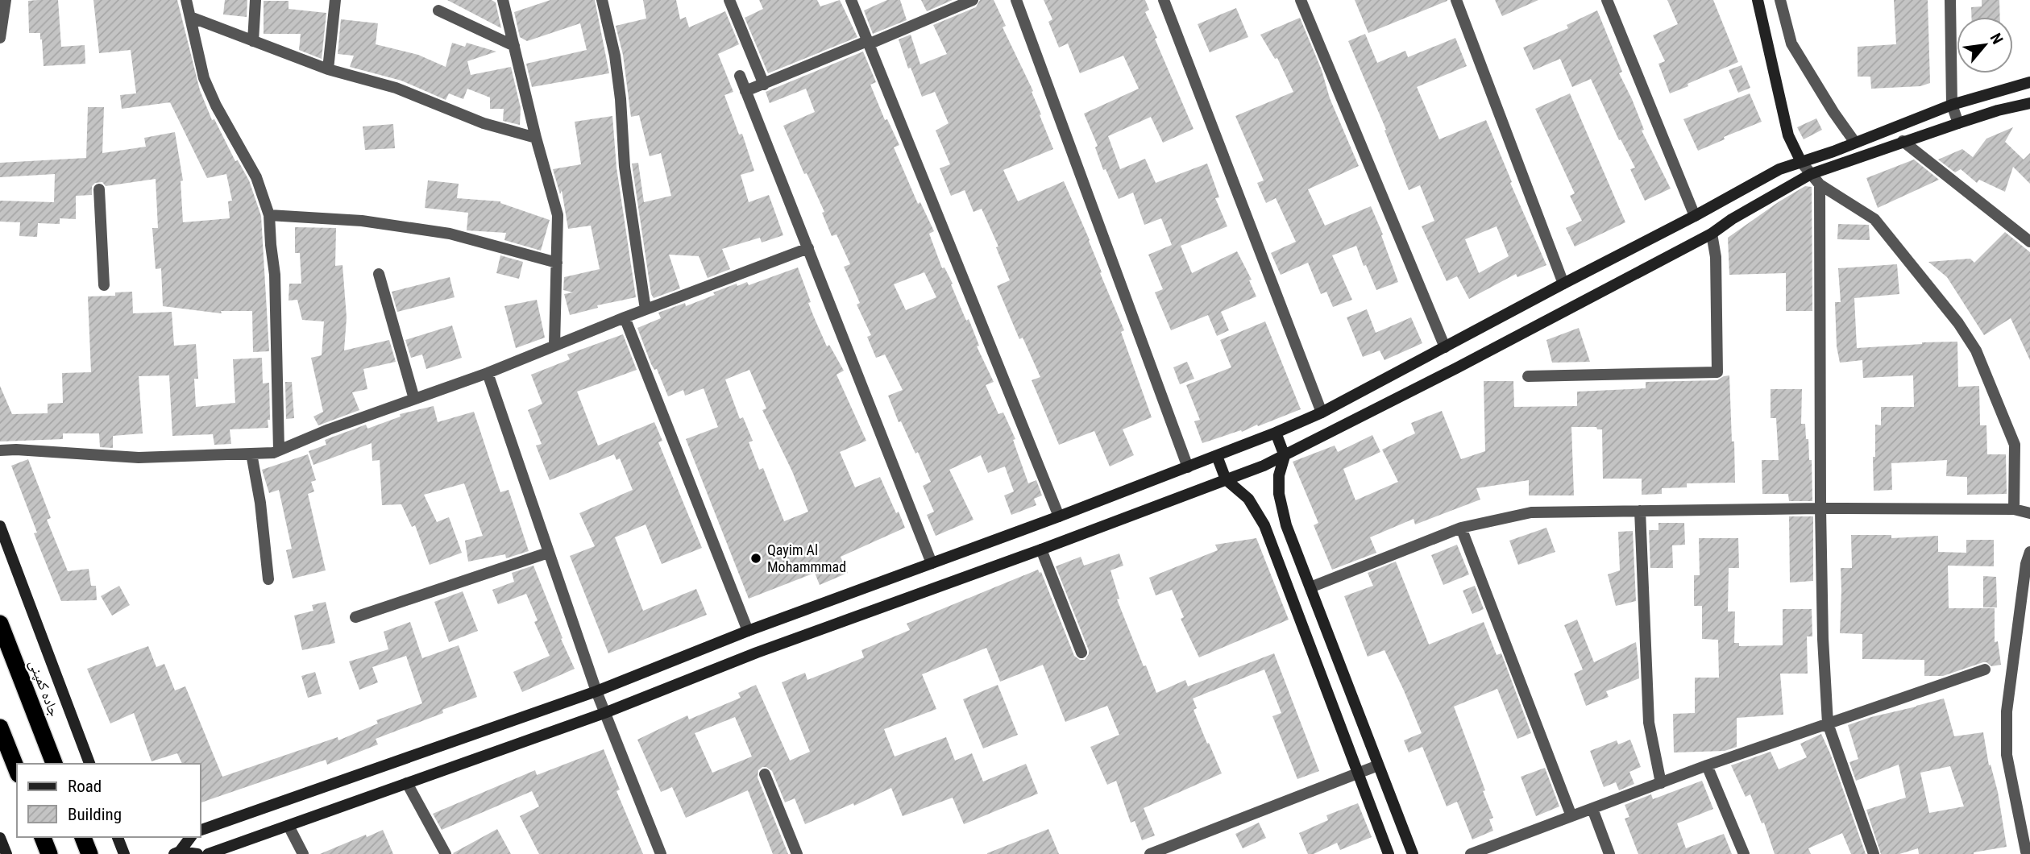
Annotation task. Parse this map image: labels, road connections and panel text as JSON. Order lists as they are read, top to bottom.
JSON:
{
  "streets": {
    "highway": ["جاده کمپنی"]
  },
  "places": ["Qayim Al Mohammmad"],
  "legend": ["Road", "Building"],
  "north": "top right"
}
